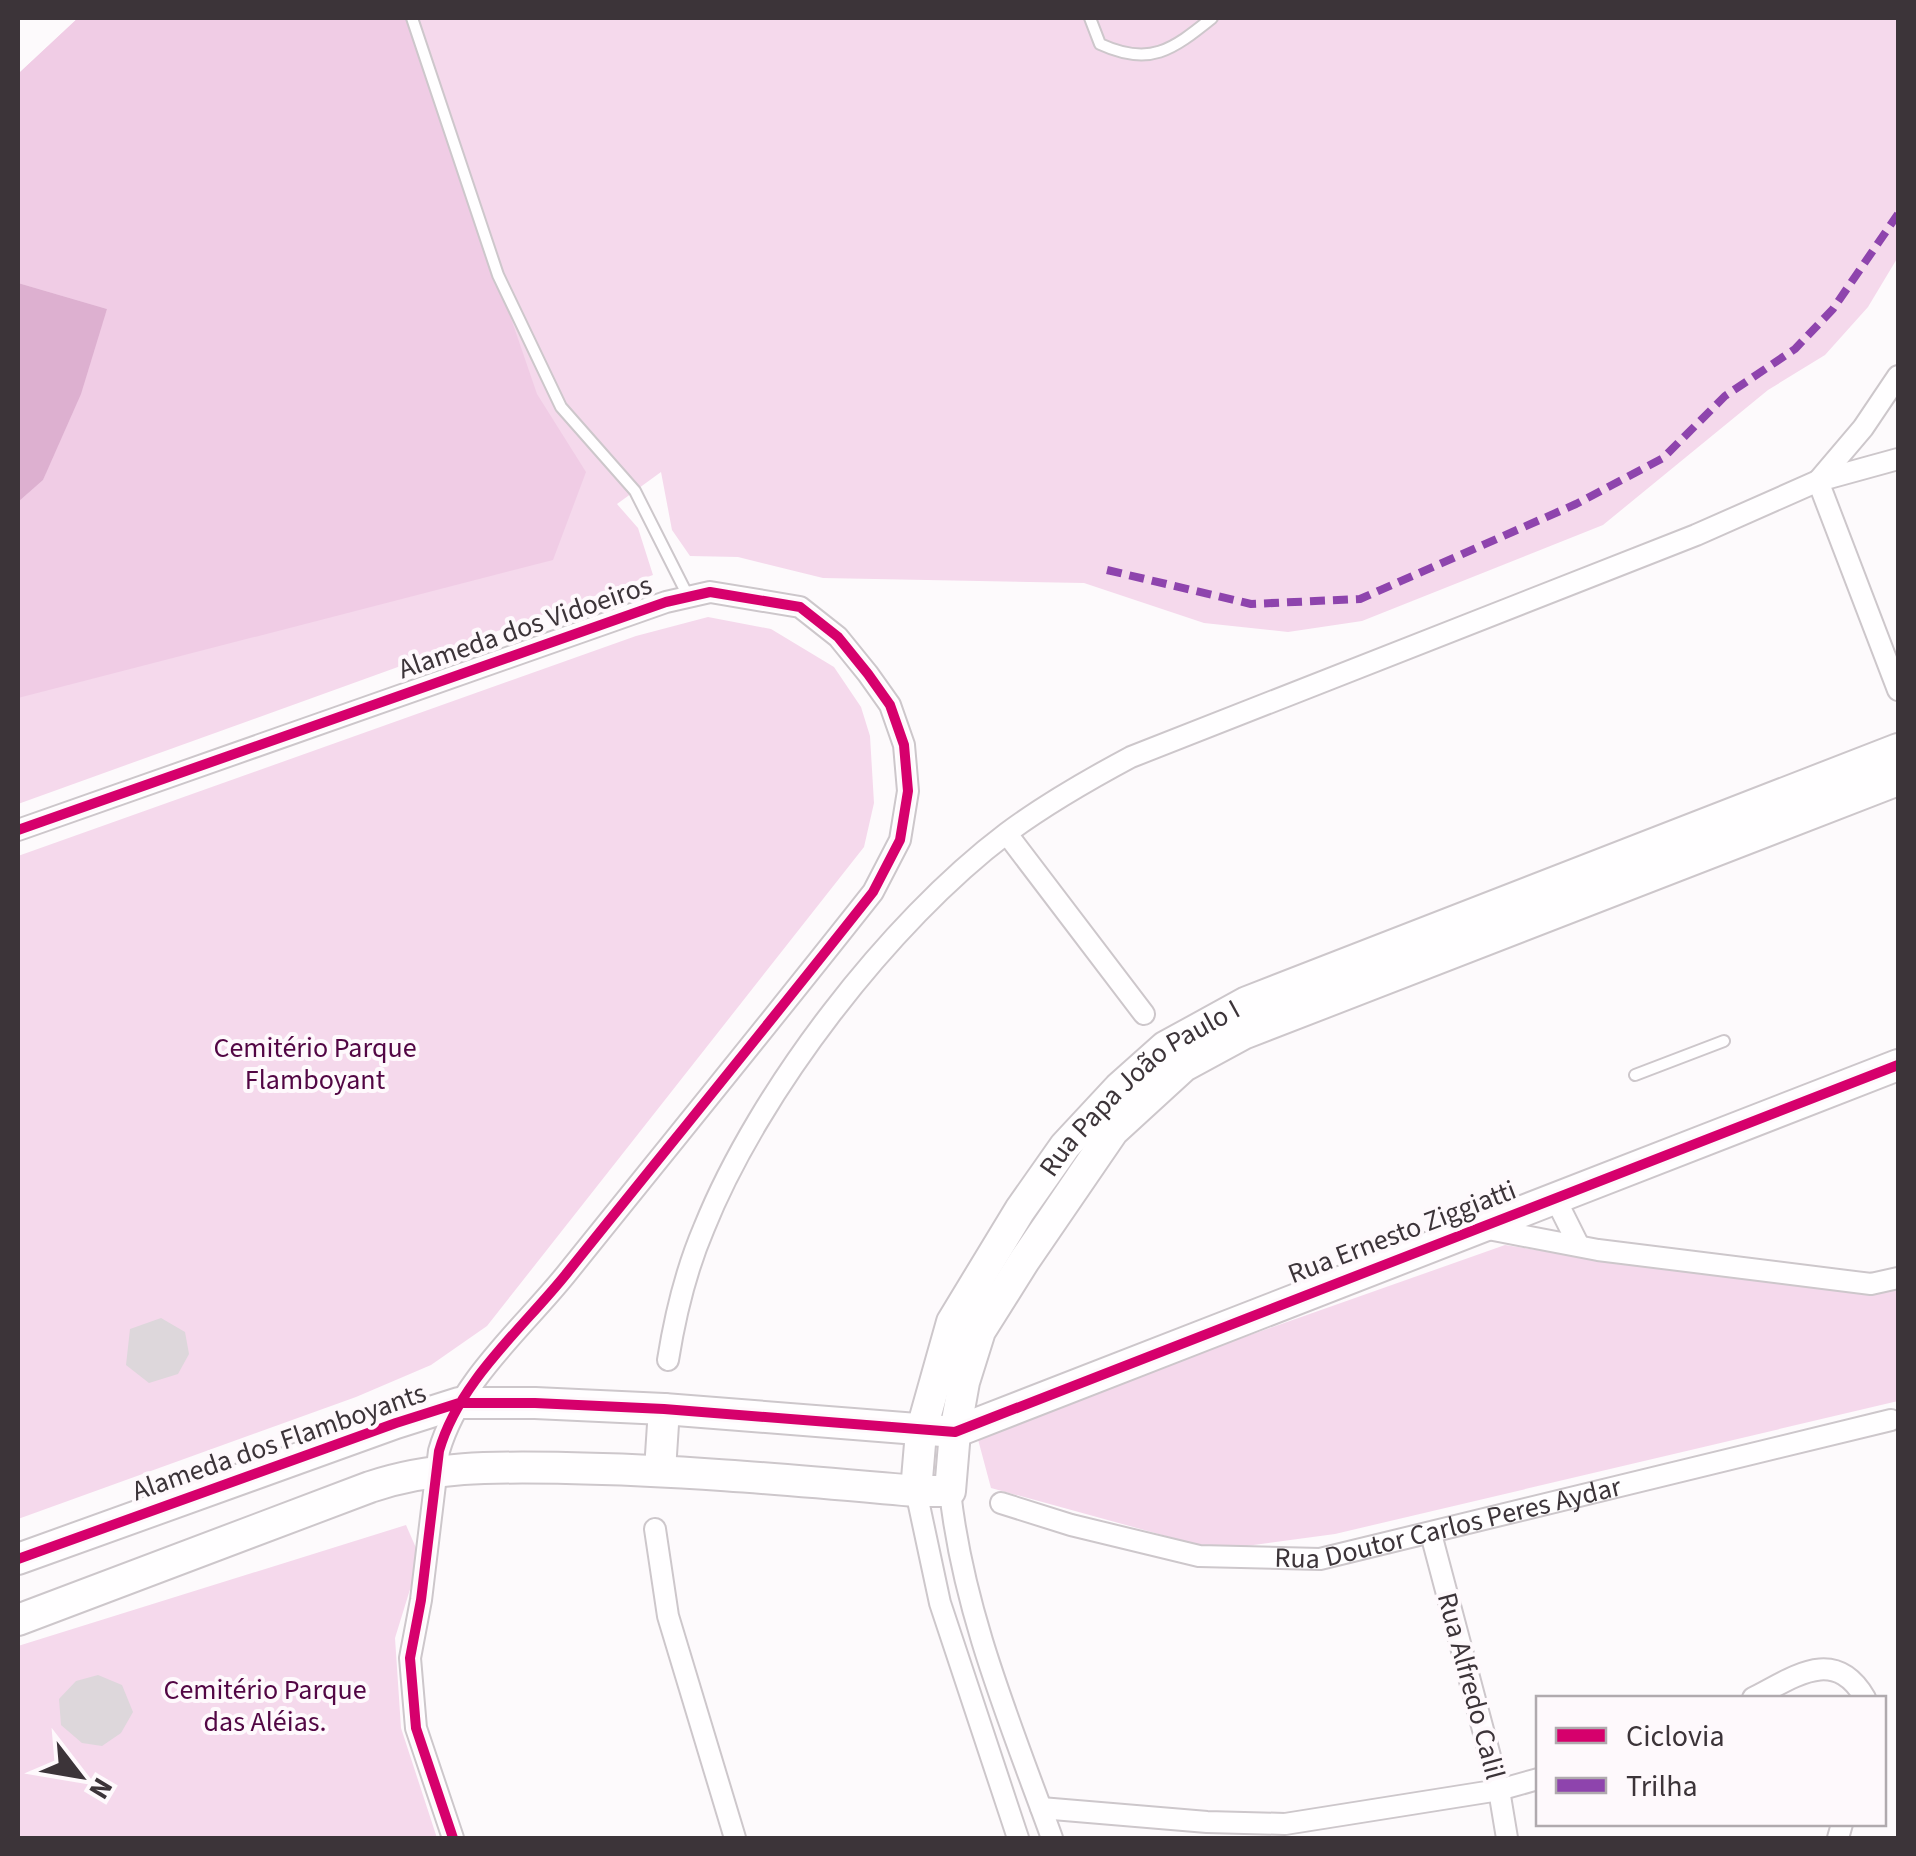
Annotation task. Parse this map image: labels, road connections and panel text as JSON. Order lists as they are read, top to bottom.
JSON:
{
  "streets": {
    "street": [
      "Alameda dos Vidoeiros",
      "Rua Papa João Paulo I",
      "Rua Ernesto Ziggiatti",
      "Alameda dos Flamboyants",
      "Rua Doutor Carlos Peres Aydar",
      "Rua Alfredo Calil"
    ]
  },
  "crossings": [
    ["Alameda dos Vidoeiros", "Alameda dos Flamboyants"],
    ["Rua Papa João Paulo I", "Rua Ernesto Ziggiatti"],
    ["Rua Papa João Paulo I", "Alameda dos Flamboyants"],
    ["Rua Ernesto Ziggiatti", "Alameda dos Flamboyants"],
    ["Rua Doutor Carlos Peres Aydar", "Rua Alfredo Calil"]
  ],
  "parks": ["Cemitério Parque Flamboyant", "Cemitério Parque das Aléias."],
  "legend": ["Ciclovia", "Trilha"],
  "north": "bottom right"
}
